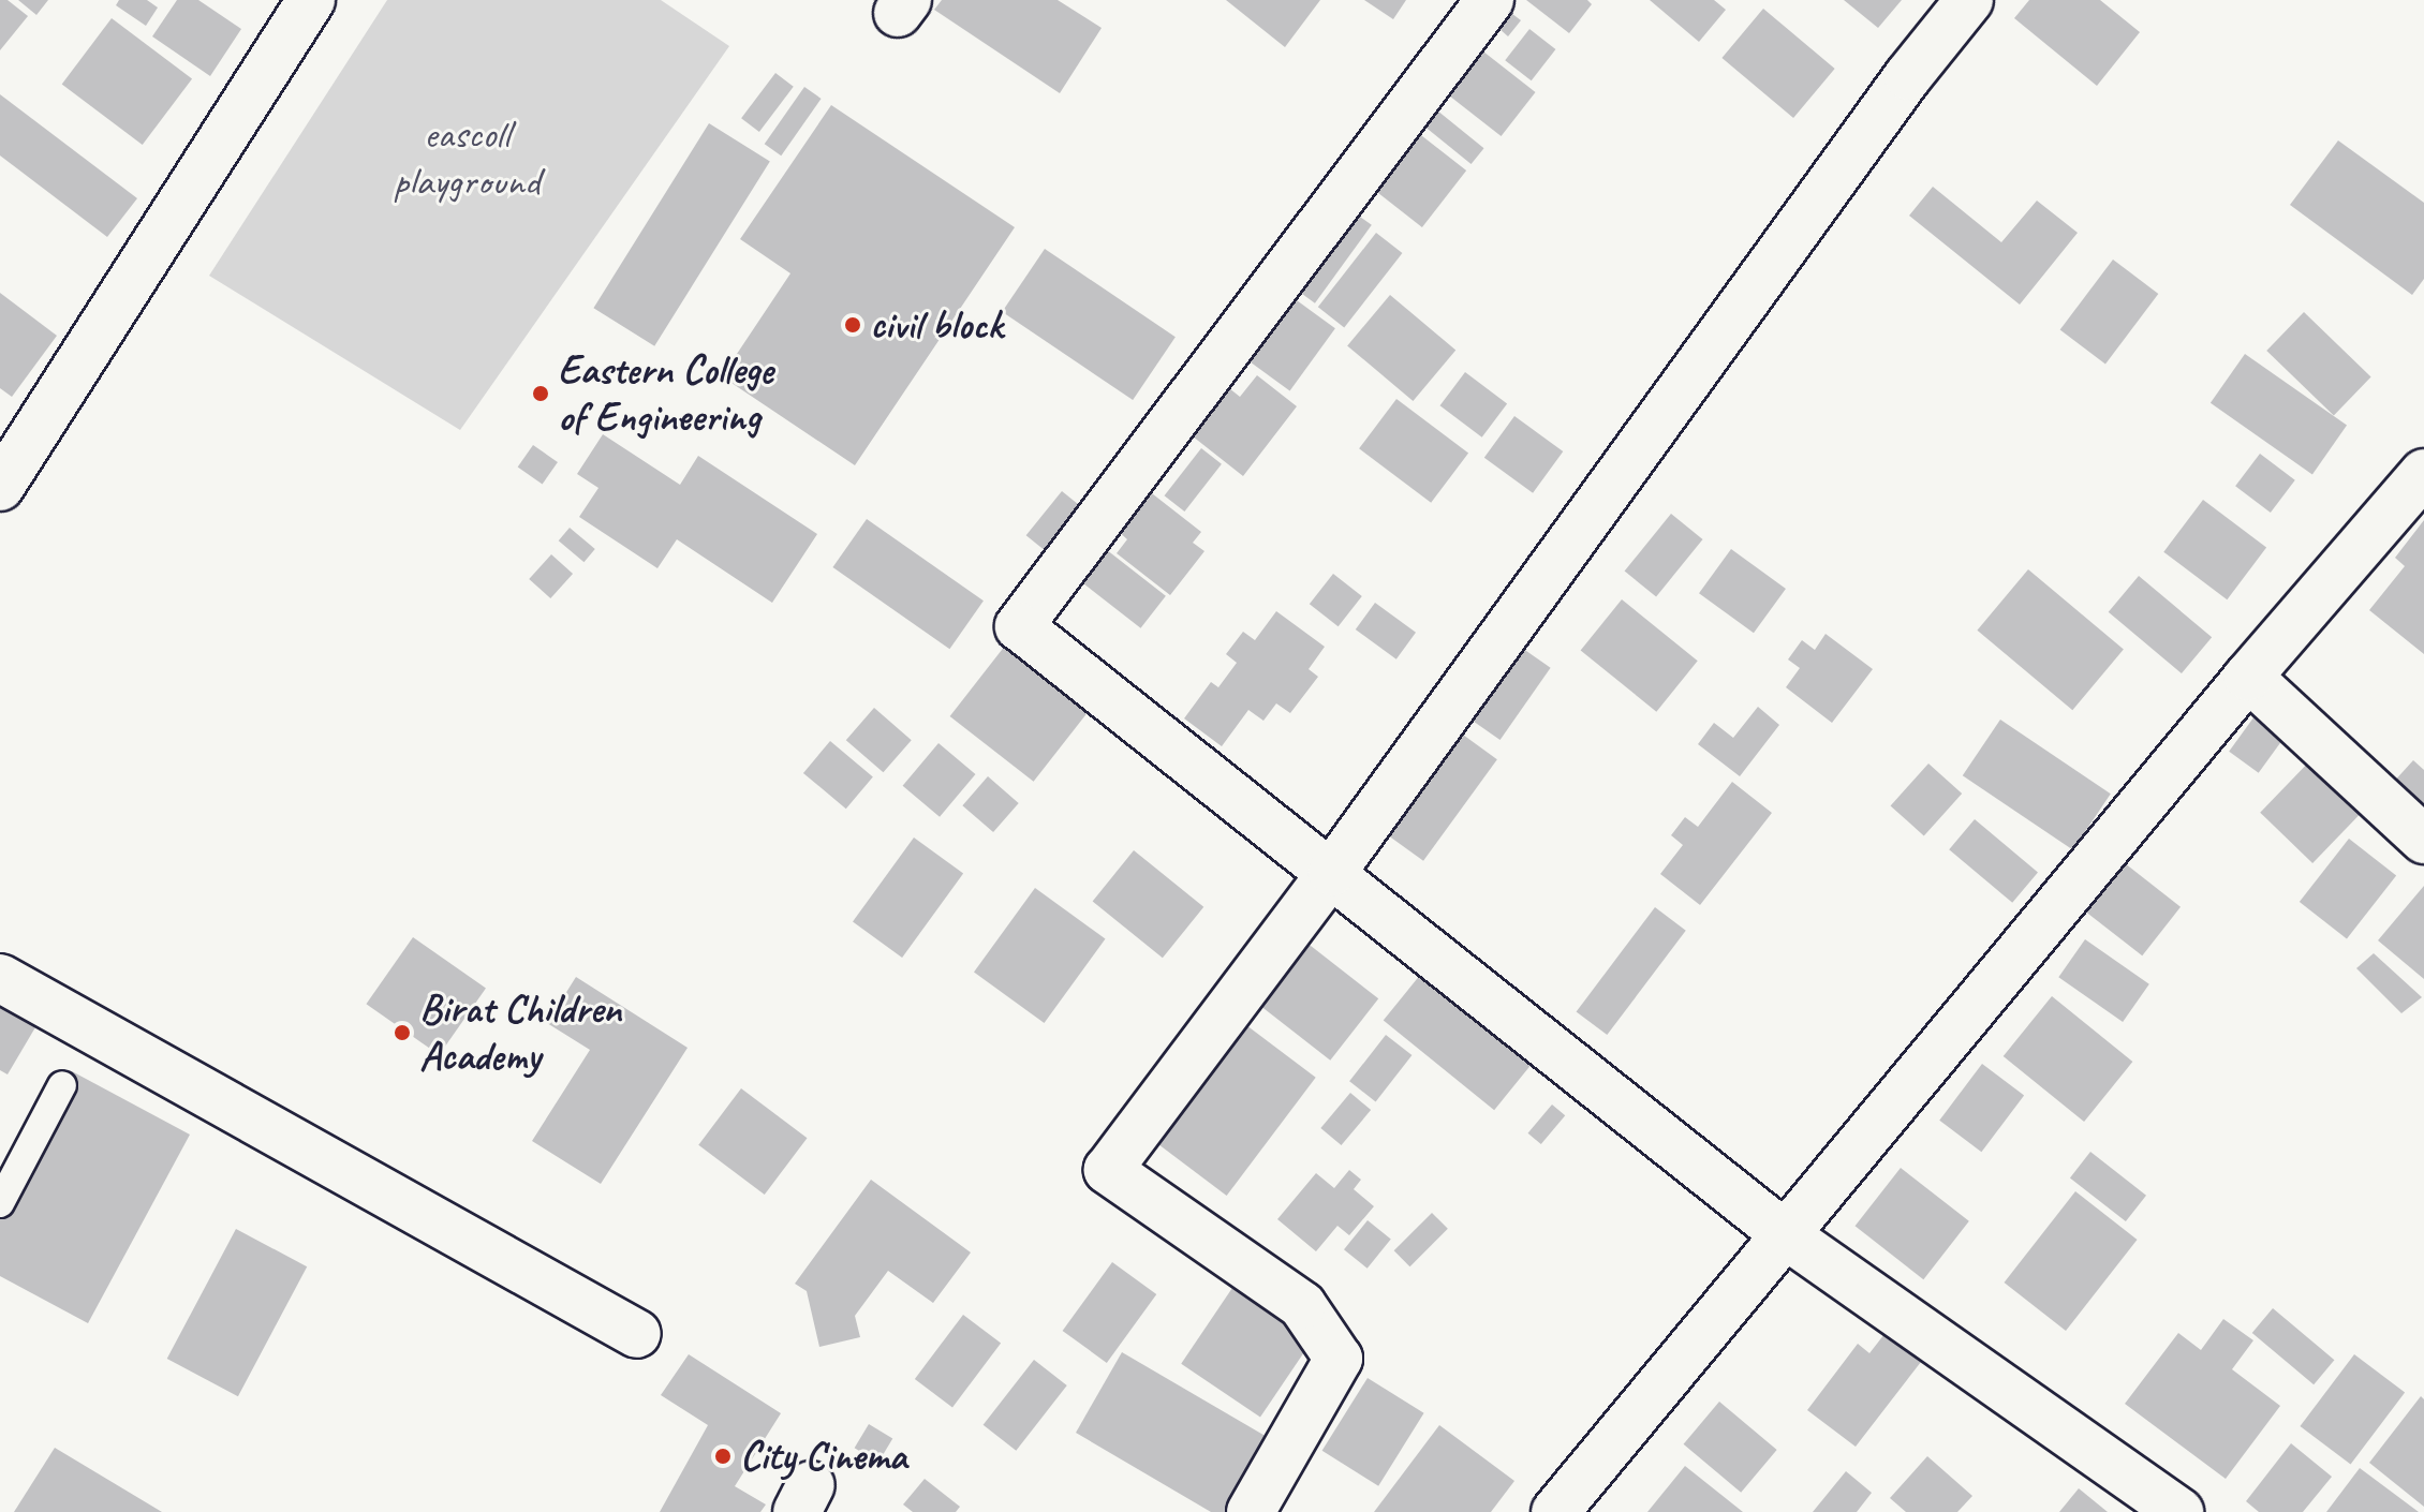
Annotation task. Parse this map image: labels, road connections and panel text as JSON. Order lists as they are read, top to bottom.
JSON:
{
  "parks": ["eascoll playground"],
  "places": [
    "civil block",
    "Eastern College of Engineering",
    "Birat Children Academy",
    "City Cinema"
  ]
}
